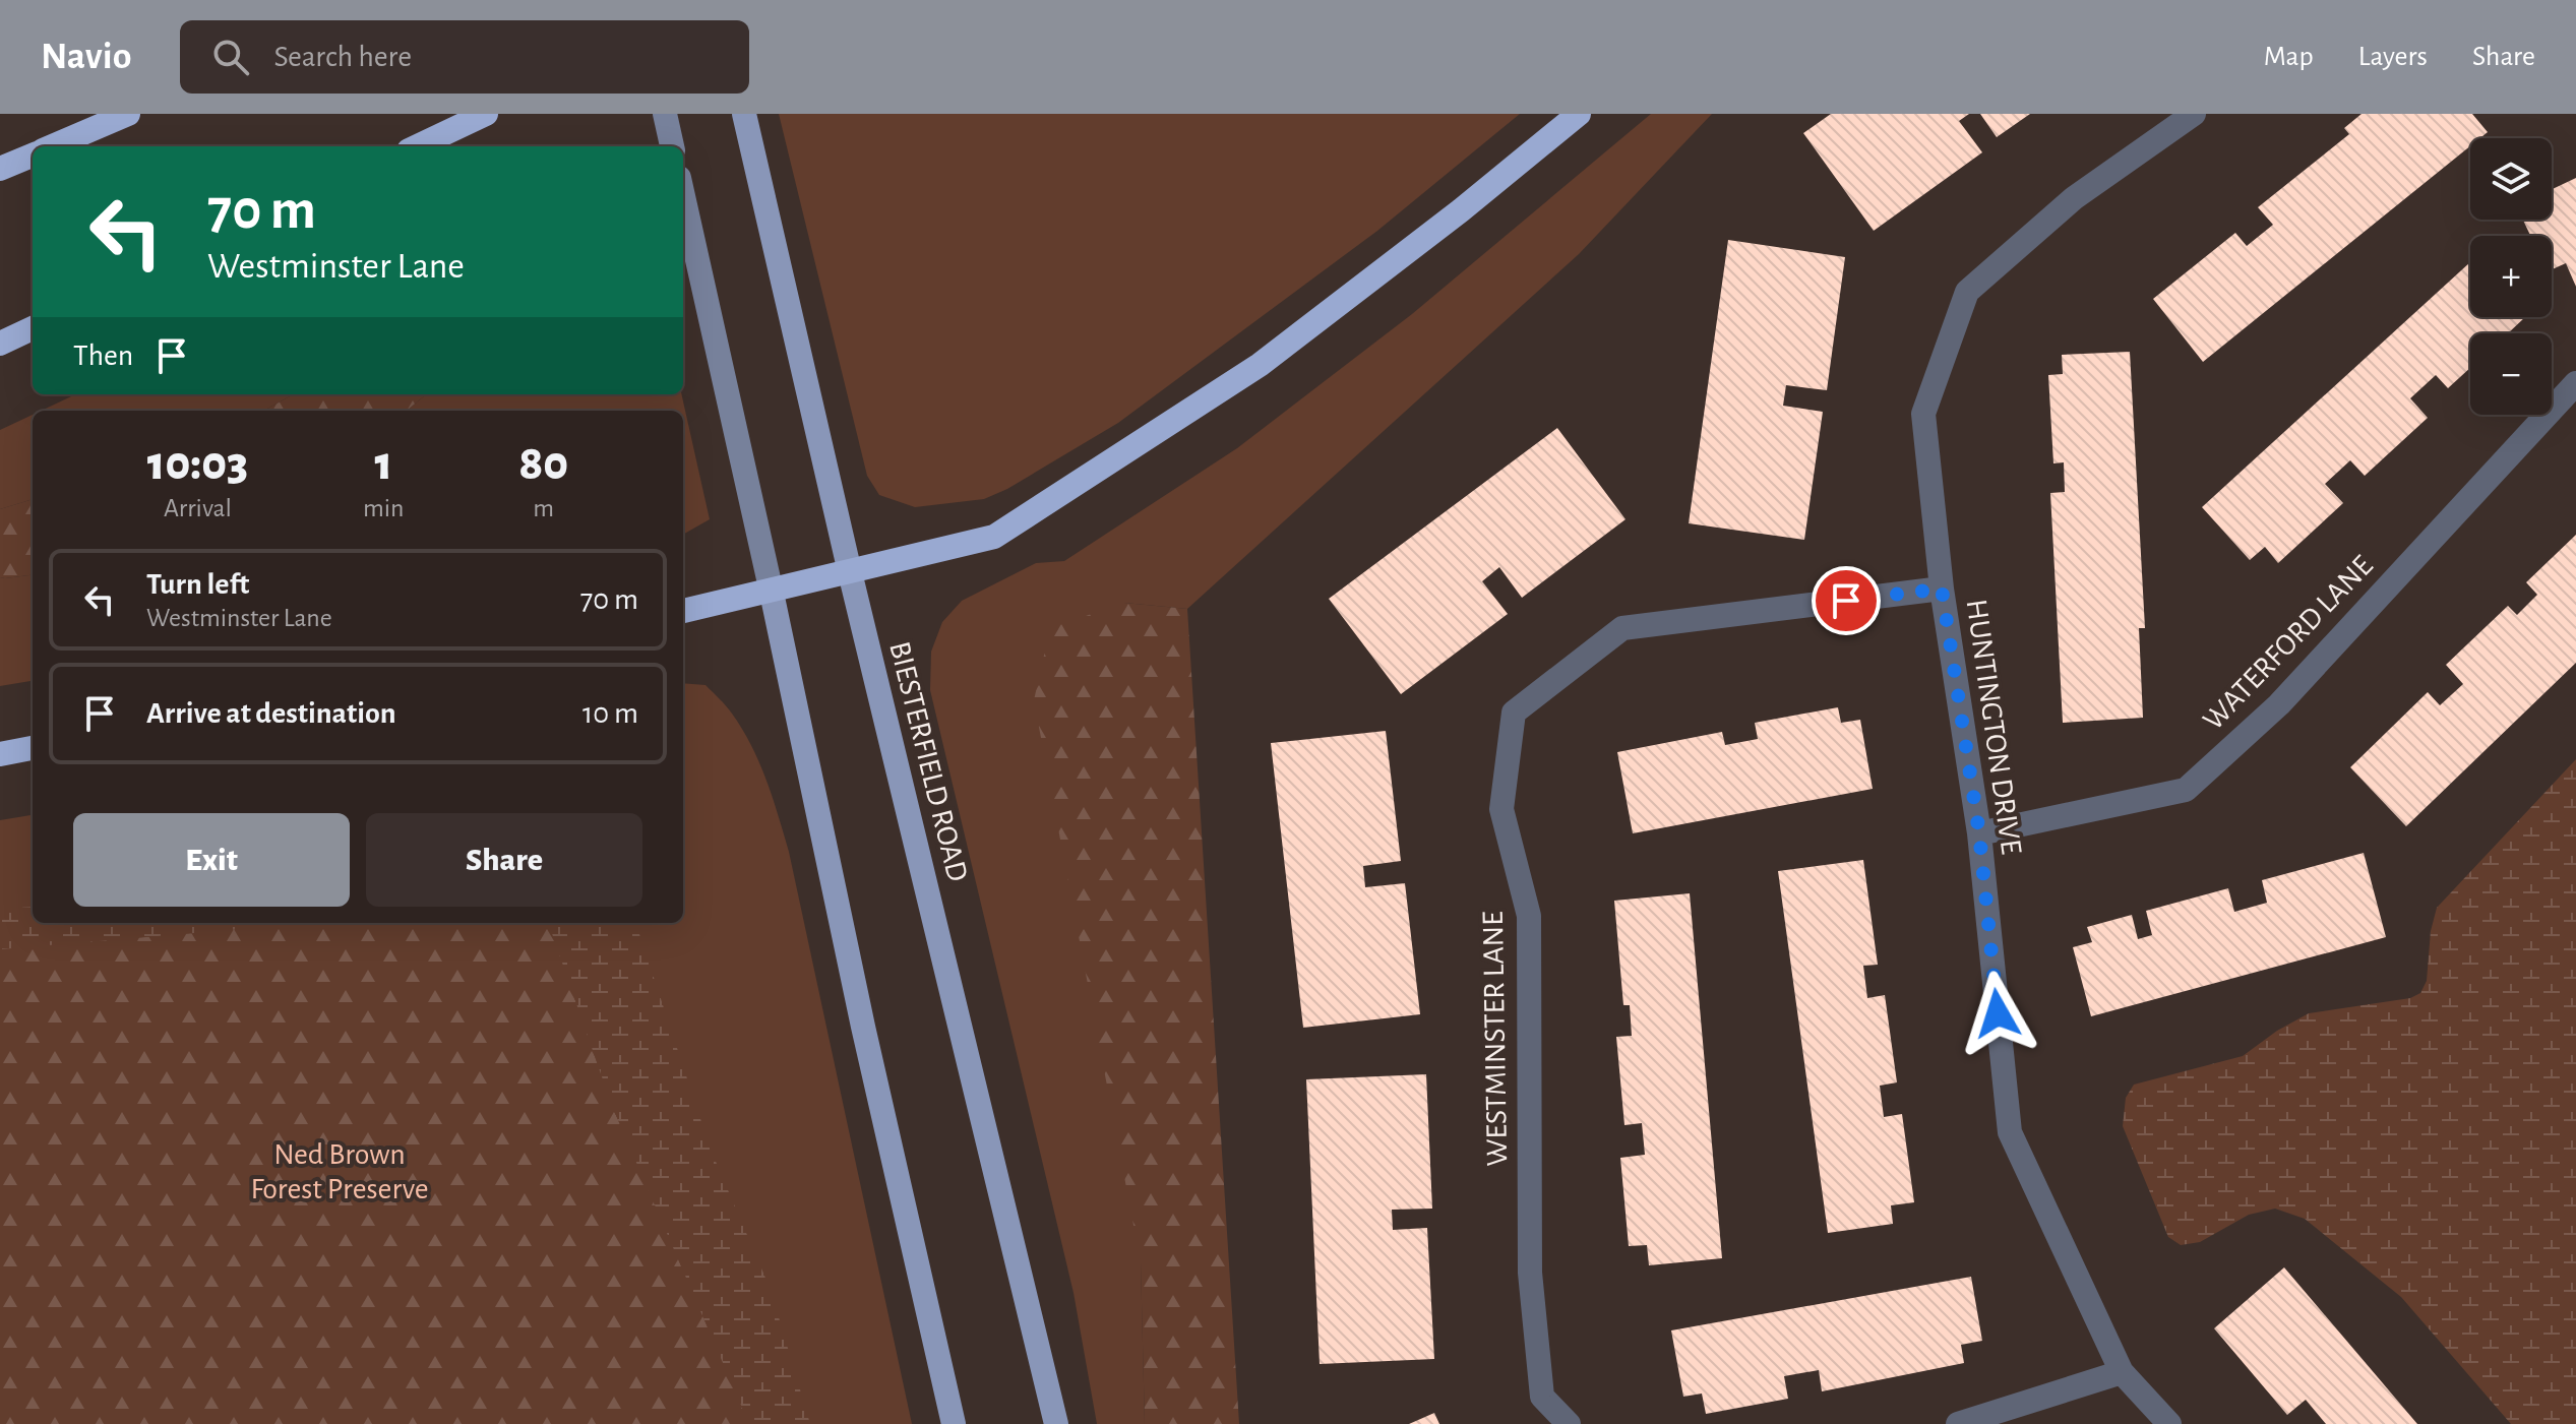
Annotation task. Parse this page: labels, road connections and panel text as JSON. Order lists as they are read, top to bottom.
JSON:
{
  "streets": {
    "main road": ["BIESTERFIELD ROAD"],
    "street": ["WATERFORD LANE", "HUNTINGTON DRIVE", "WESTMINSTER LANE"]
  },
  "crossings": [
    ["WATERFORD LANE", "HUNTINGTON DRIVE"],
    ["HUNTINGTON DRIVE", "WESTMINSTER LANE"]
  ],
  "parks": ["Ned Brown Forest Preserve"],
  "page": {
    "header": "Navio",
    "search": "Search here",
    "nav": ["Map", "Layers", "Share"],
    "map_buttons": ["+", "−"],
    "turn": ["70 m", "Westminster Lane"],
    "then": "Then",
    "eta": [
      "10:03",
      "Arrival",
      "1",
      "min",
      "80",
      "m"
    ],
    "list": [
      {
        "name": "Turn left",
        "note": "Westminster Lane",
        "value": "70 m"
      },
      {
        "name": "Arrive at destination",
        "value": "10 m"
      }
    ],
    "buttons": ["Exit", "Share"]
  }
}
